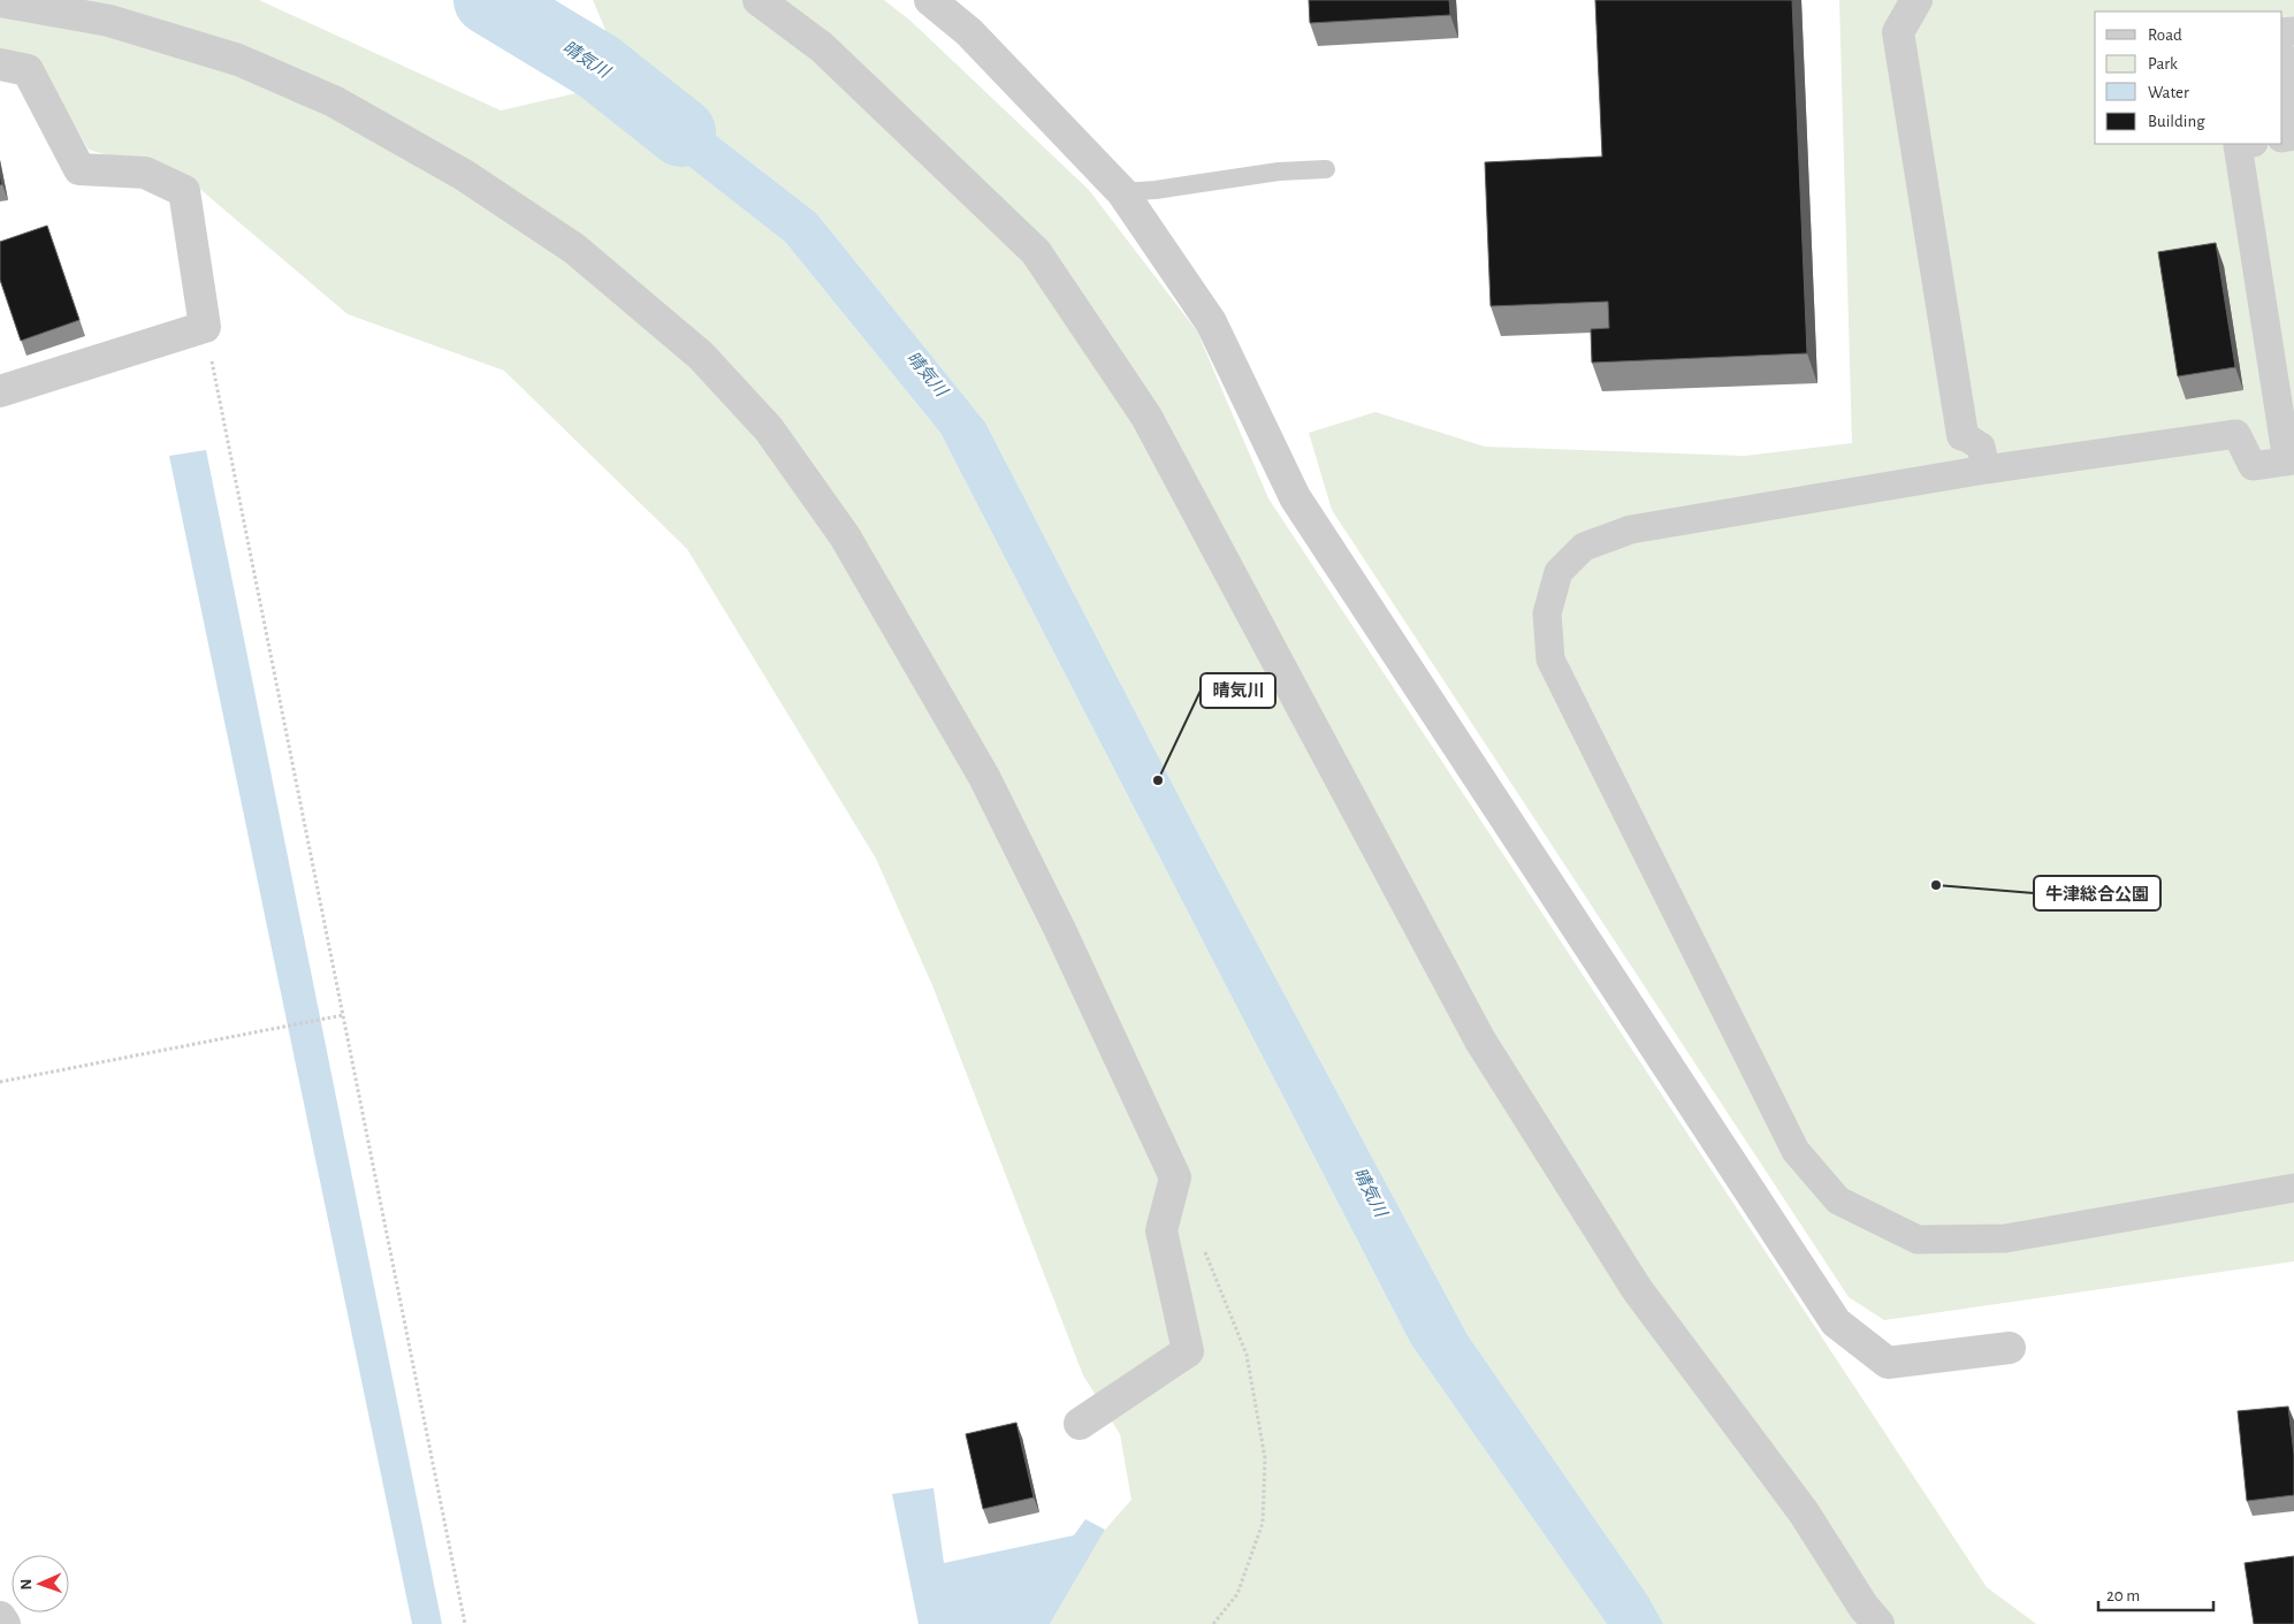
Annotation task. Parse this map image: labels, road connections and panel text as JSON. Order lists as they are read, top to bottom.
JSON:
{
  "water": ["晴気川"],
  "places": ["晴気川", "牛津総合公園"],
  "legend": [
    "Road",
    "Park",
    "Water",
    "Building"
  ],
  "scale_bar": "20 m",
  "north": "left"
}
